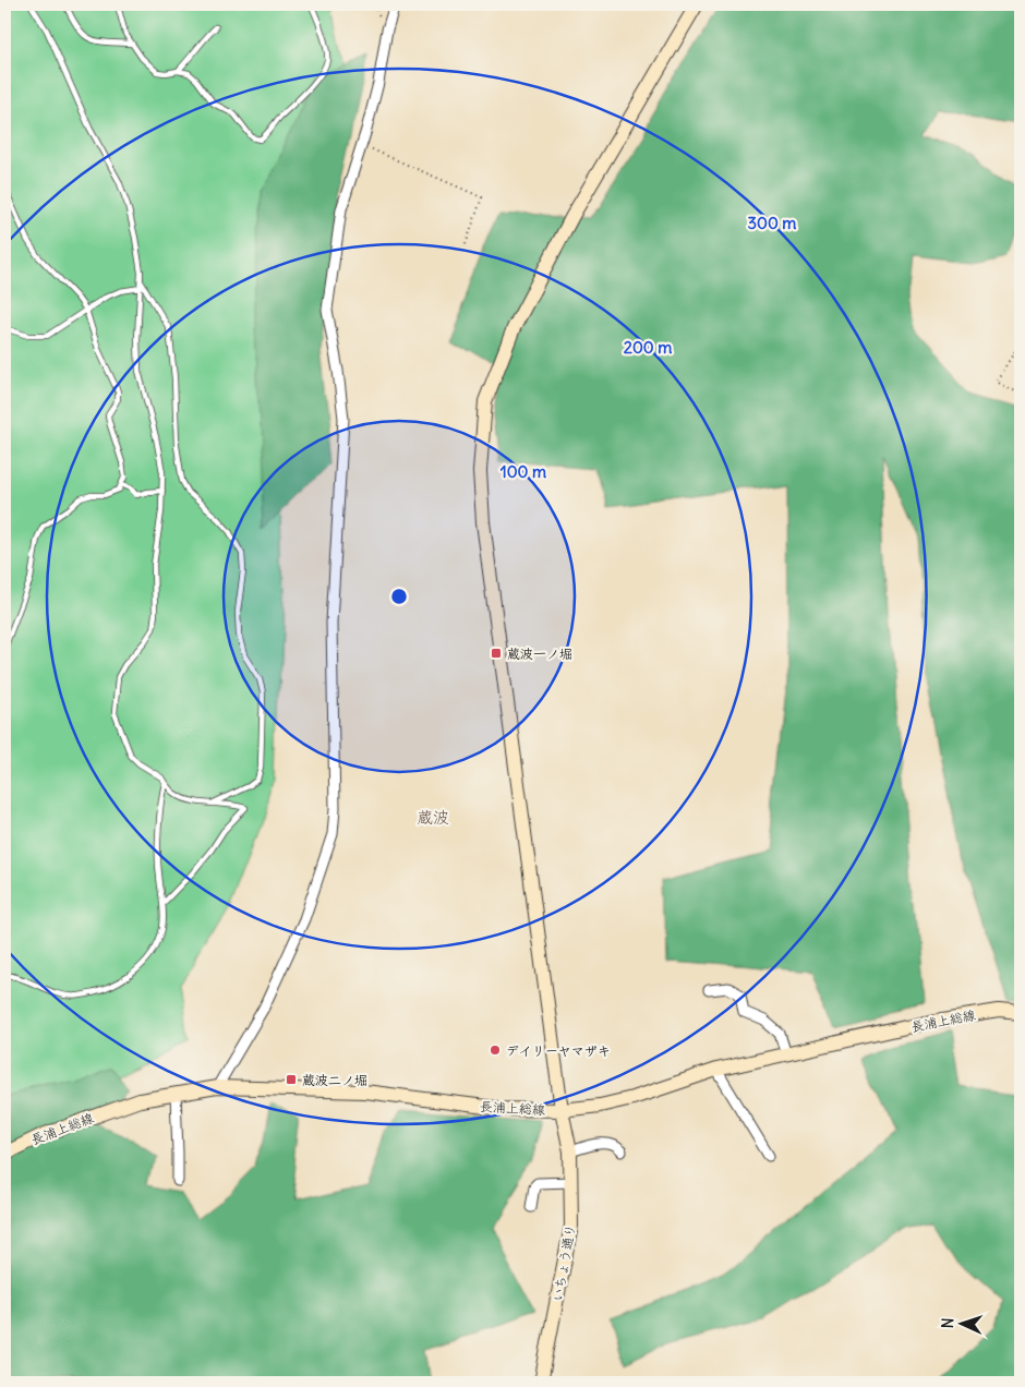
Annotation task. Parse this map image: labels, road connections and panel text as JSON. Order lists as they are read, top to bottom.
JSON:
{
  "streets": {
    "street": ["長浦上総線", "いちょう通り"]
  },
  "crossings": [
    ["長浦上総線", "いちょう通り"]
  ],
  "districts": ["蔵波"],
  "places": {
    "transit": ["蔵波一ノ堀", "蔵波二ノ堀"],
    "other": ["デイリーヤマザキ"]
  },
  "north": "left",
  "rings": ["300 m", "200 m", "100 m"]
}
